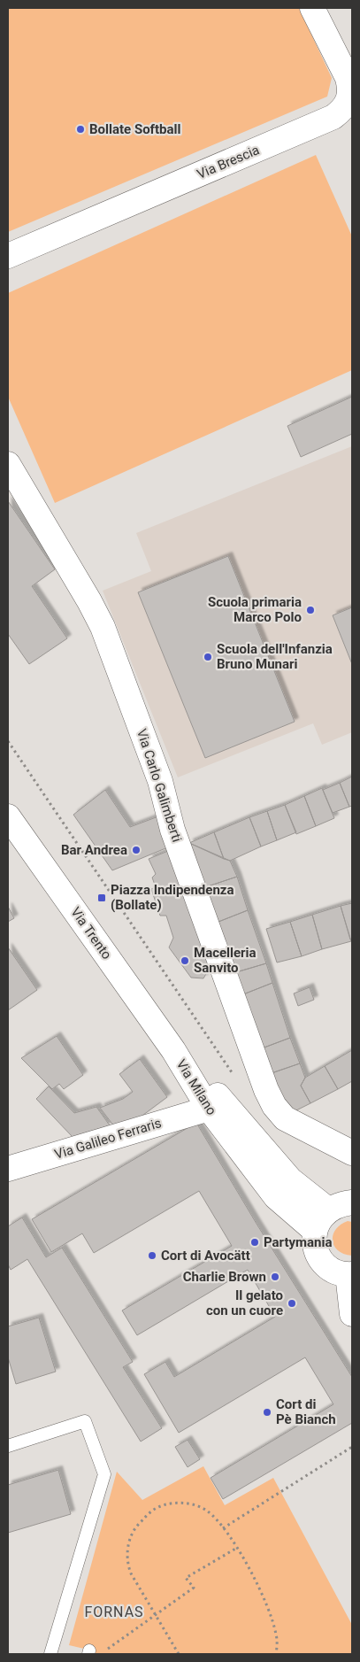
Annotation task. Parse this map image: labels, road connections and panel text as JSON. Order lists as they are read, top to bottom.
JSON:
{
  "streets": {
    "street": [
      "Via Brescia",
      "Via Carlo Galimberti",
      "Via Trento",
      "Via Milano",
      "Via Galileo Ferraris"
    ]
  },
  "crossings": [
    ["Via Trento", "Via Milano"],
    ["Via Milano", "Via Galileo Ferraris"]
  ],
  "districts": ["FORNAS"],
  "places": {
    "other": [
      "Bollate Softball",
      "Scuola primaria Marco Polo",
      "Scuola dell'Infanzia Bruno Munari",
      "Bar Andrea",
      "Macelleria Sanvito",
      "Partymania",
      "Cort di Avocätt",
      "Charlie Brown",
      "Il gelato con un cuore",
      "Cort di Pè Bianch"
    ],
    "transit": ["Piazza Indipendenza (Bollate)"]
  }
}
